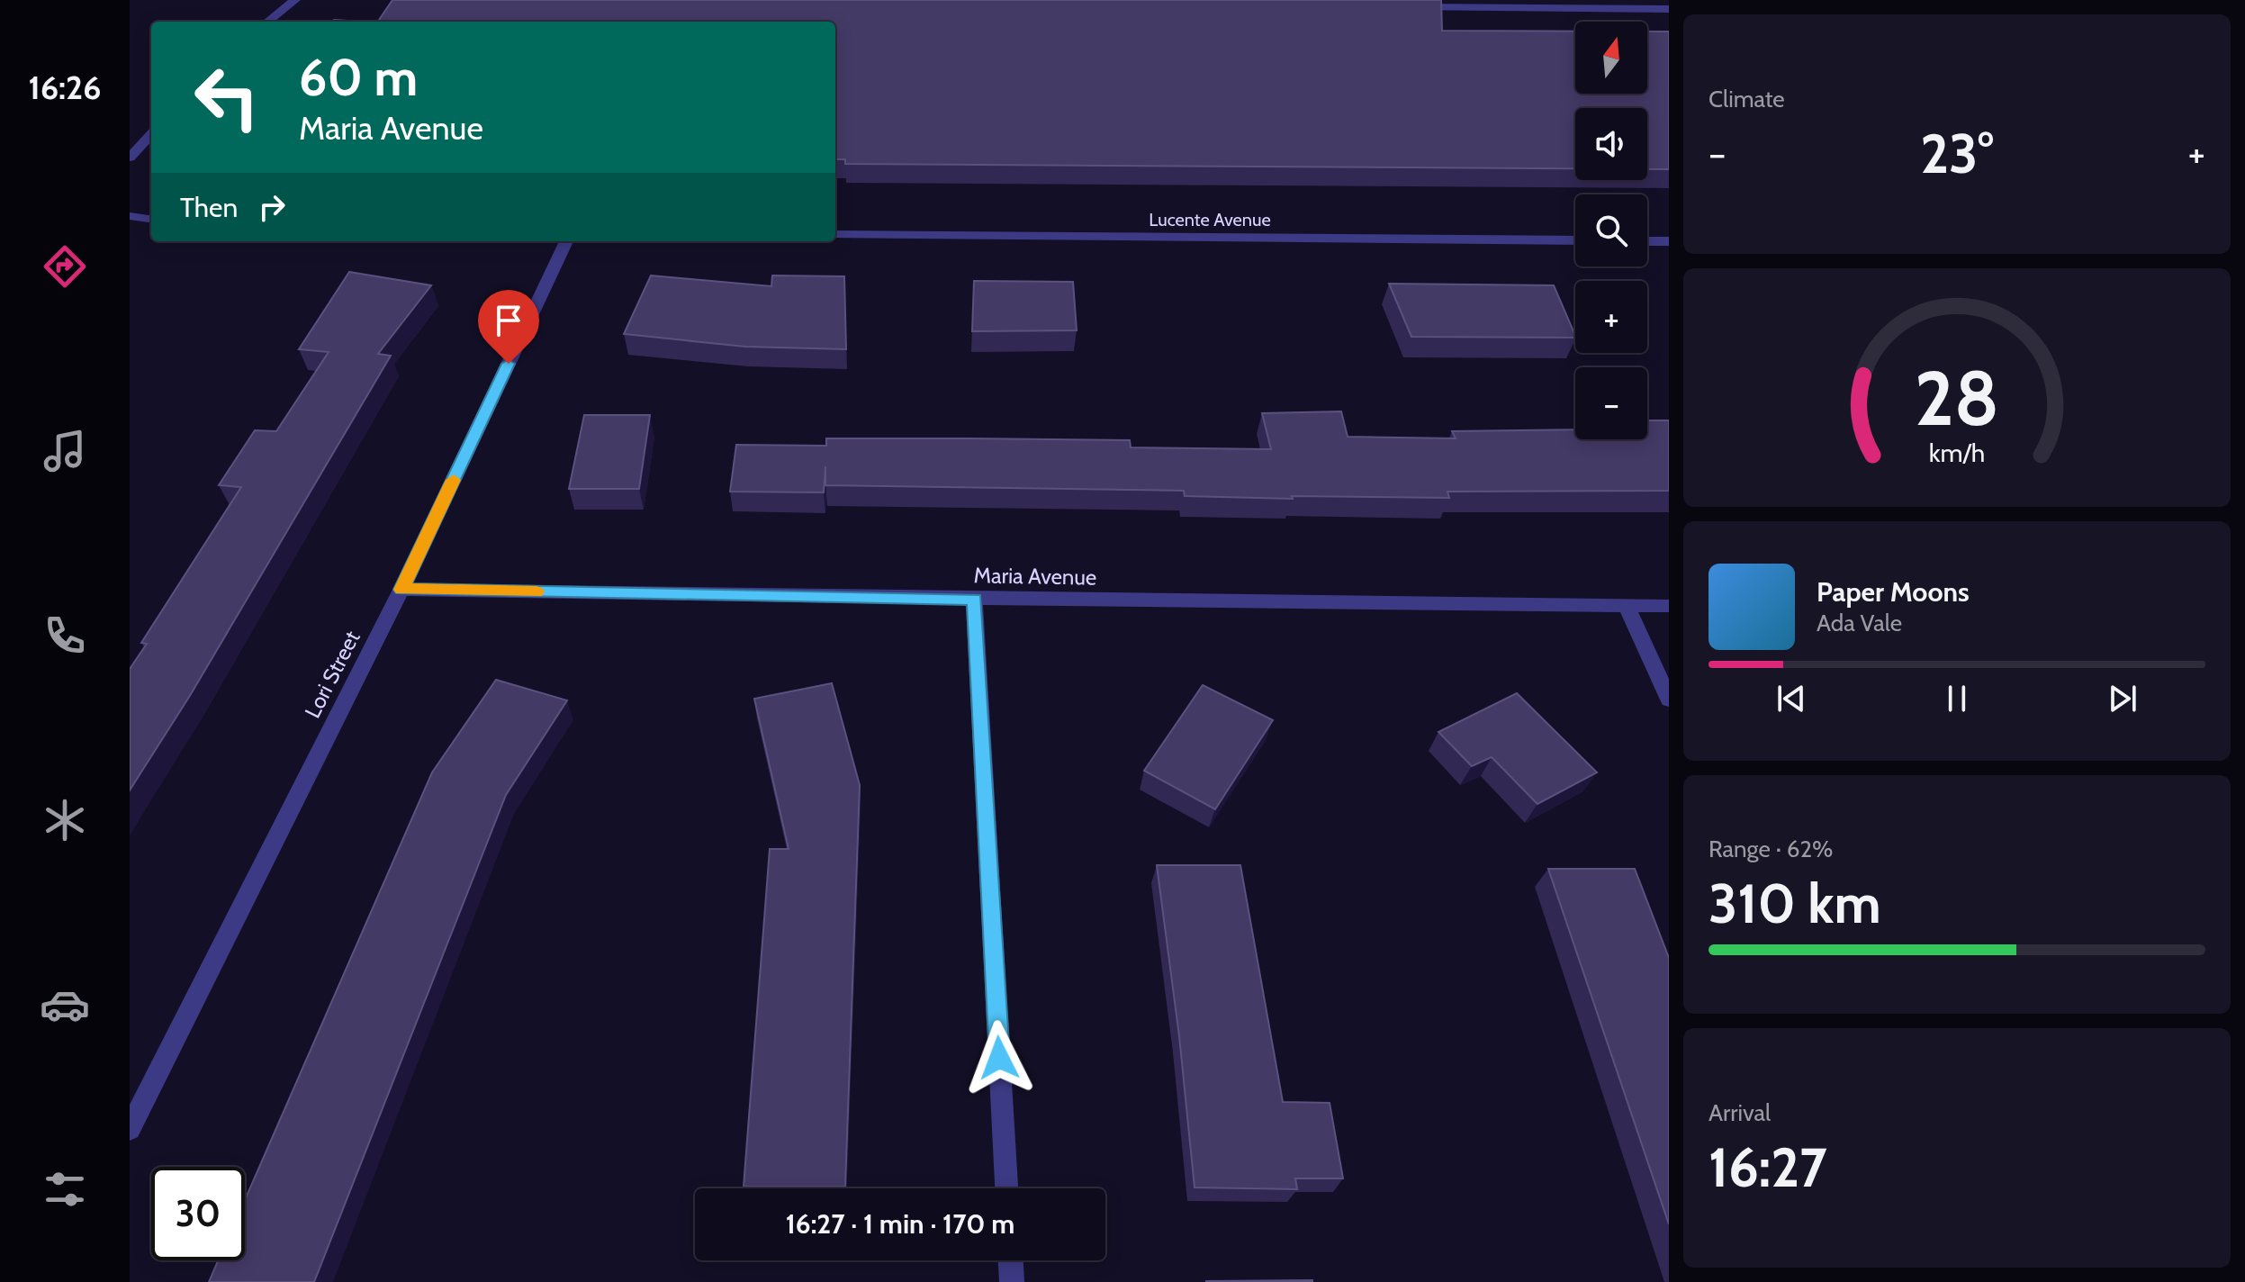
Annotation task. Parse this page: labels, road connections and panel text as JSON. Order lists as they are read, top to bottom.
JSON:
{
  "streets": {
    "street": ["Lucente Avenue", "Maria Avenue", "Lori Street"]
  },
  "crossings": [
    ["Maria Avenue", "Lori Street"]
  ],
  "north": "top",
  "page": {
    "tabs": "16:26",
    "tile": [
      "Climate",
      ["Range · 62%", "310 km"],
      ["Arrival", "16:27"]
    ],
    "map_buttons": ["+", "−"],
    "turn": ["60 m", "Maria Avenue"],
    "heat": ["−", "23°", "+"],
    "then": "Then",
    "song": ["Paper Moons", "Ada Vale"],
    "limit": "30",
    "trip": "16:27 · 1 min · 170 m",
    "gauge": ["28", "km/h"]
  }
}
